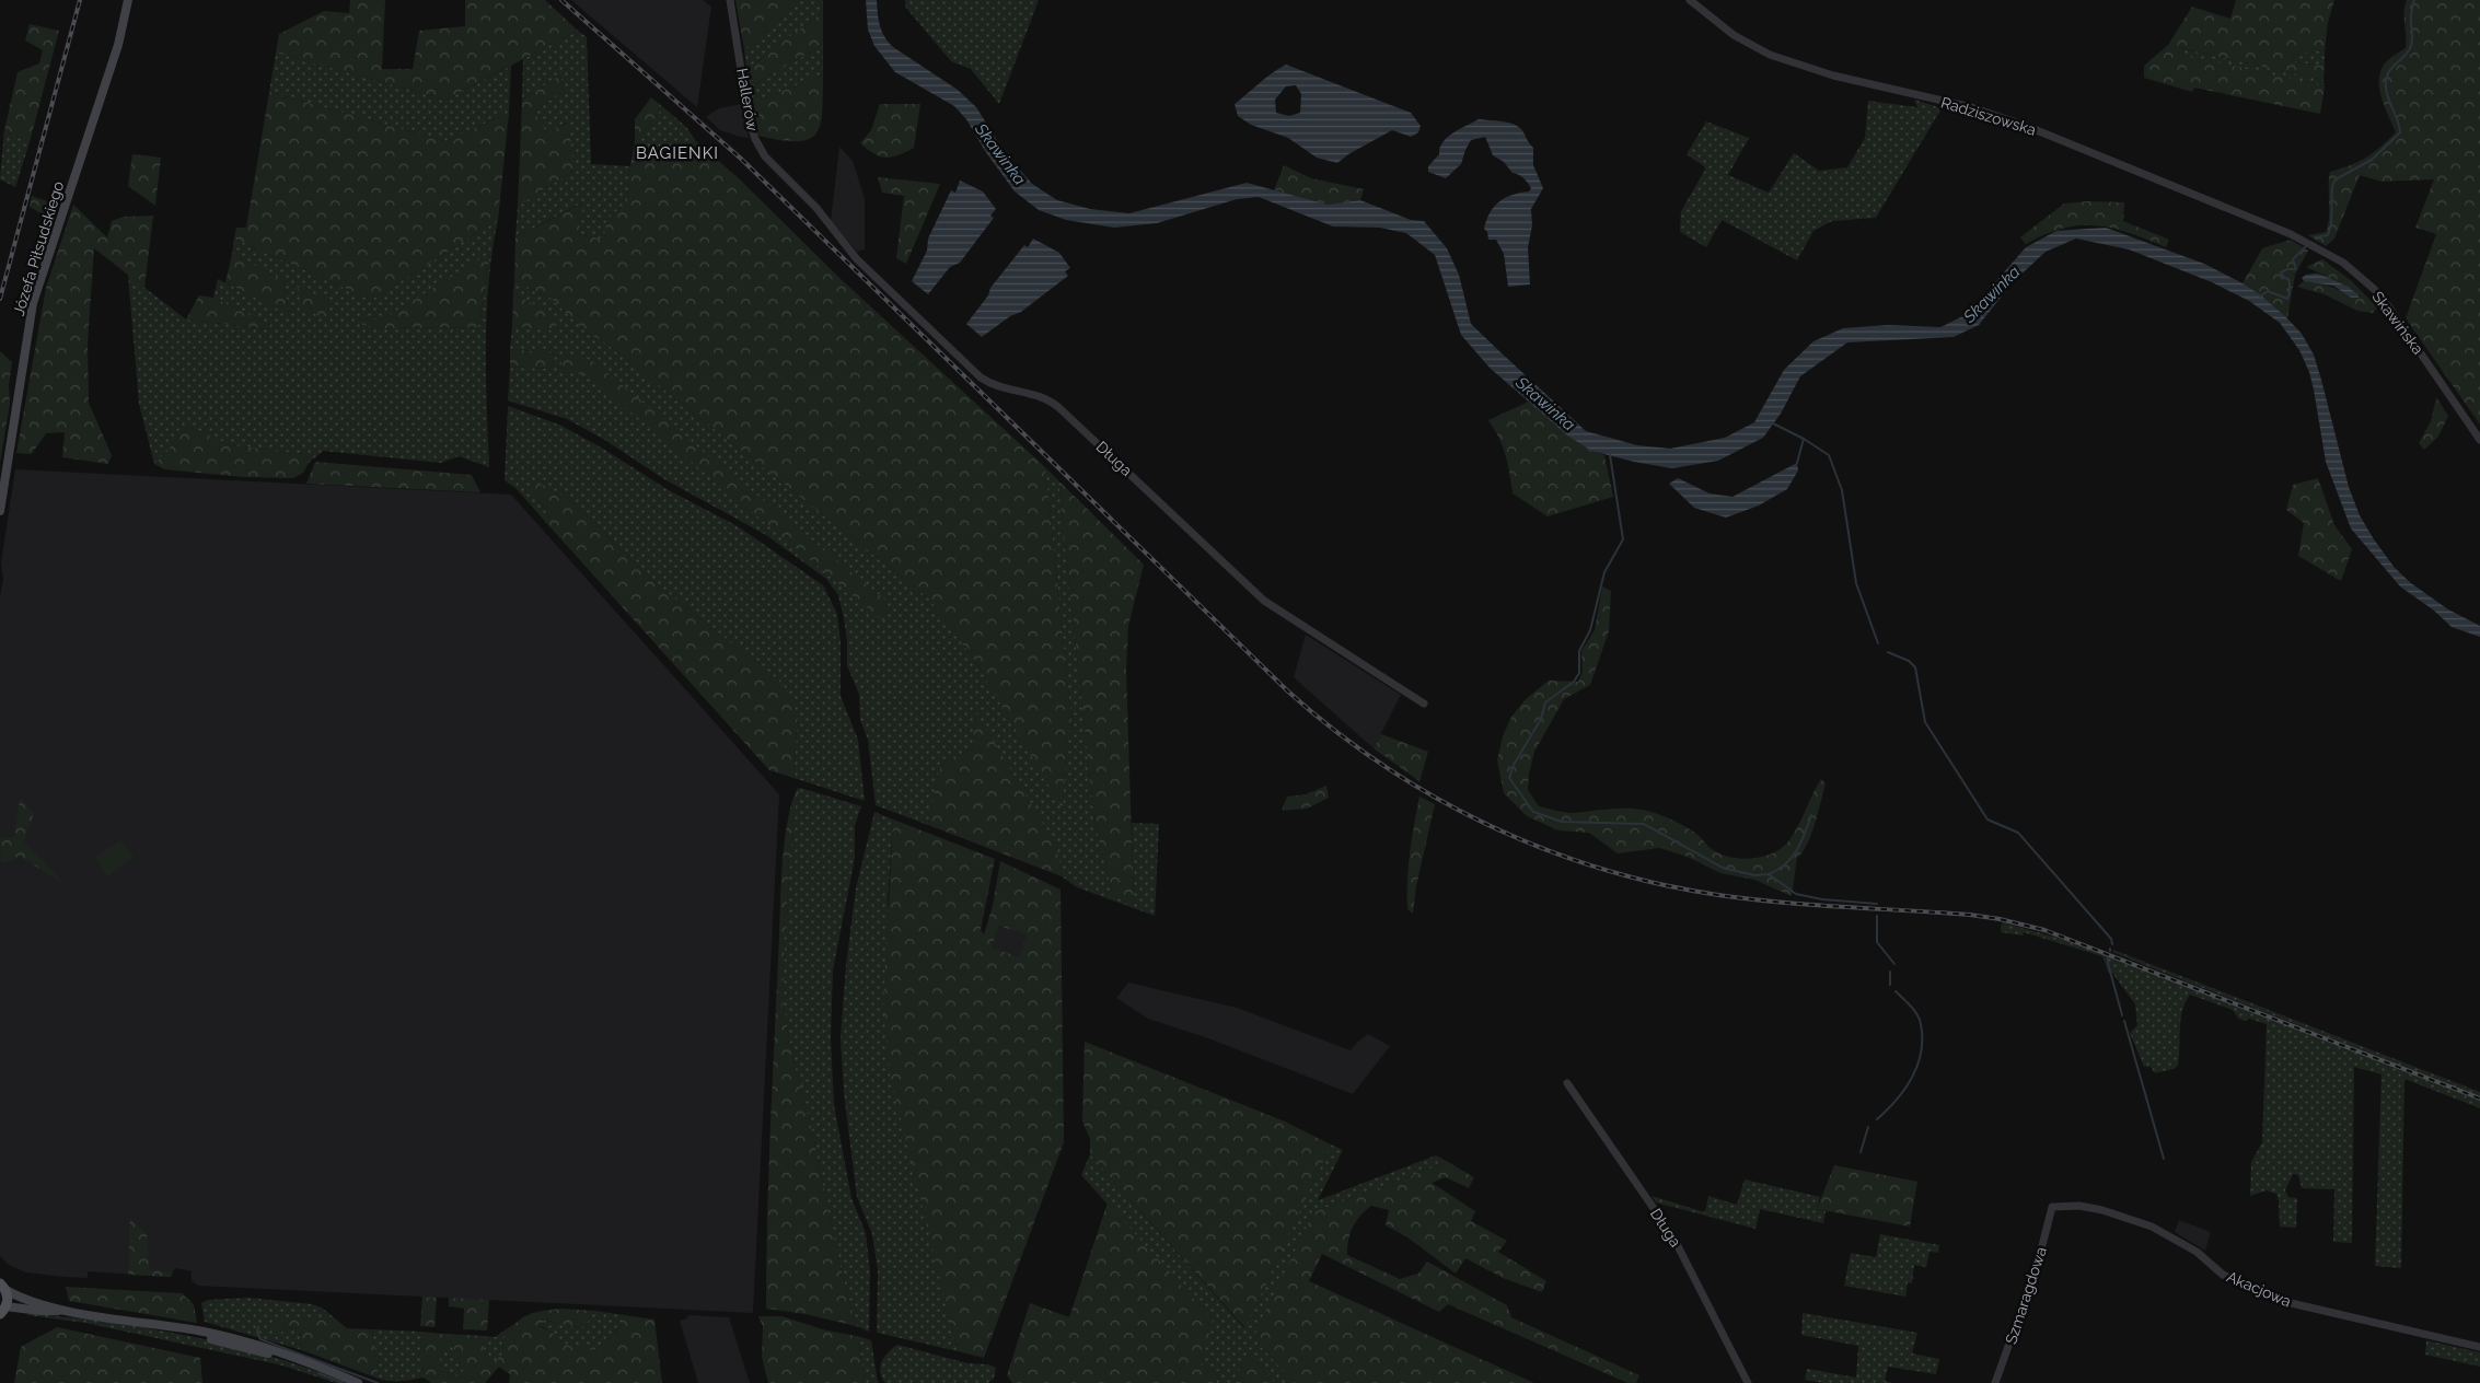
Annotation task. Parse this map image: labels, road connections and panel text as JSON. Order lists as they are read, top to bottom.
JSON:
{
  "streets": {
    "main road": ["Józefa Piłsudskiego"],
    "street": [
      "Hallerów",
      "Radziszowska",
      "Skawińska",
      "Długa",
      "Akacjowa",
      "Szmaragdowa"
    ]
  },
  "crossings": [
    ["Hallerów", "Długa"],
    ["Radziszowska", "Skawińska"],
    ["Akacjowa", "Szmaragdowa"]
  ],
  "districts": ["BAGIENKI"],
  "water": ["Skawinka"]
}
